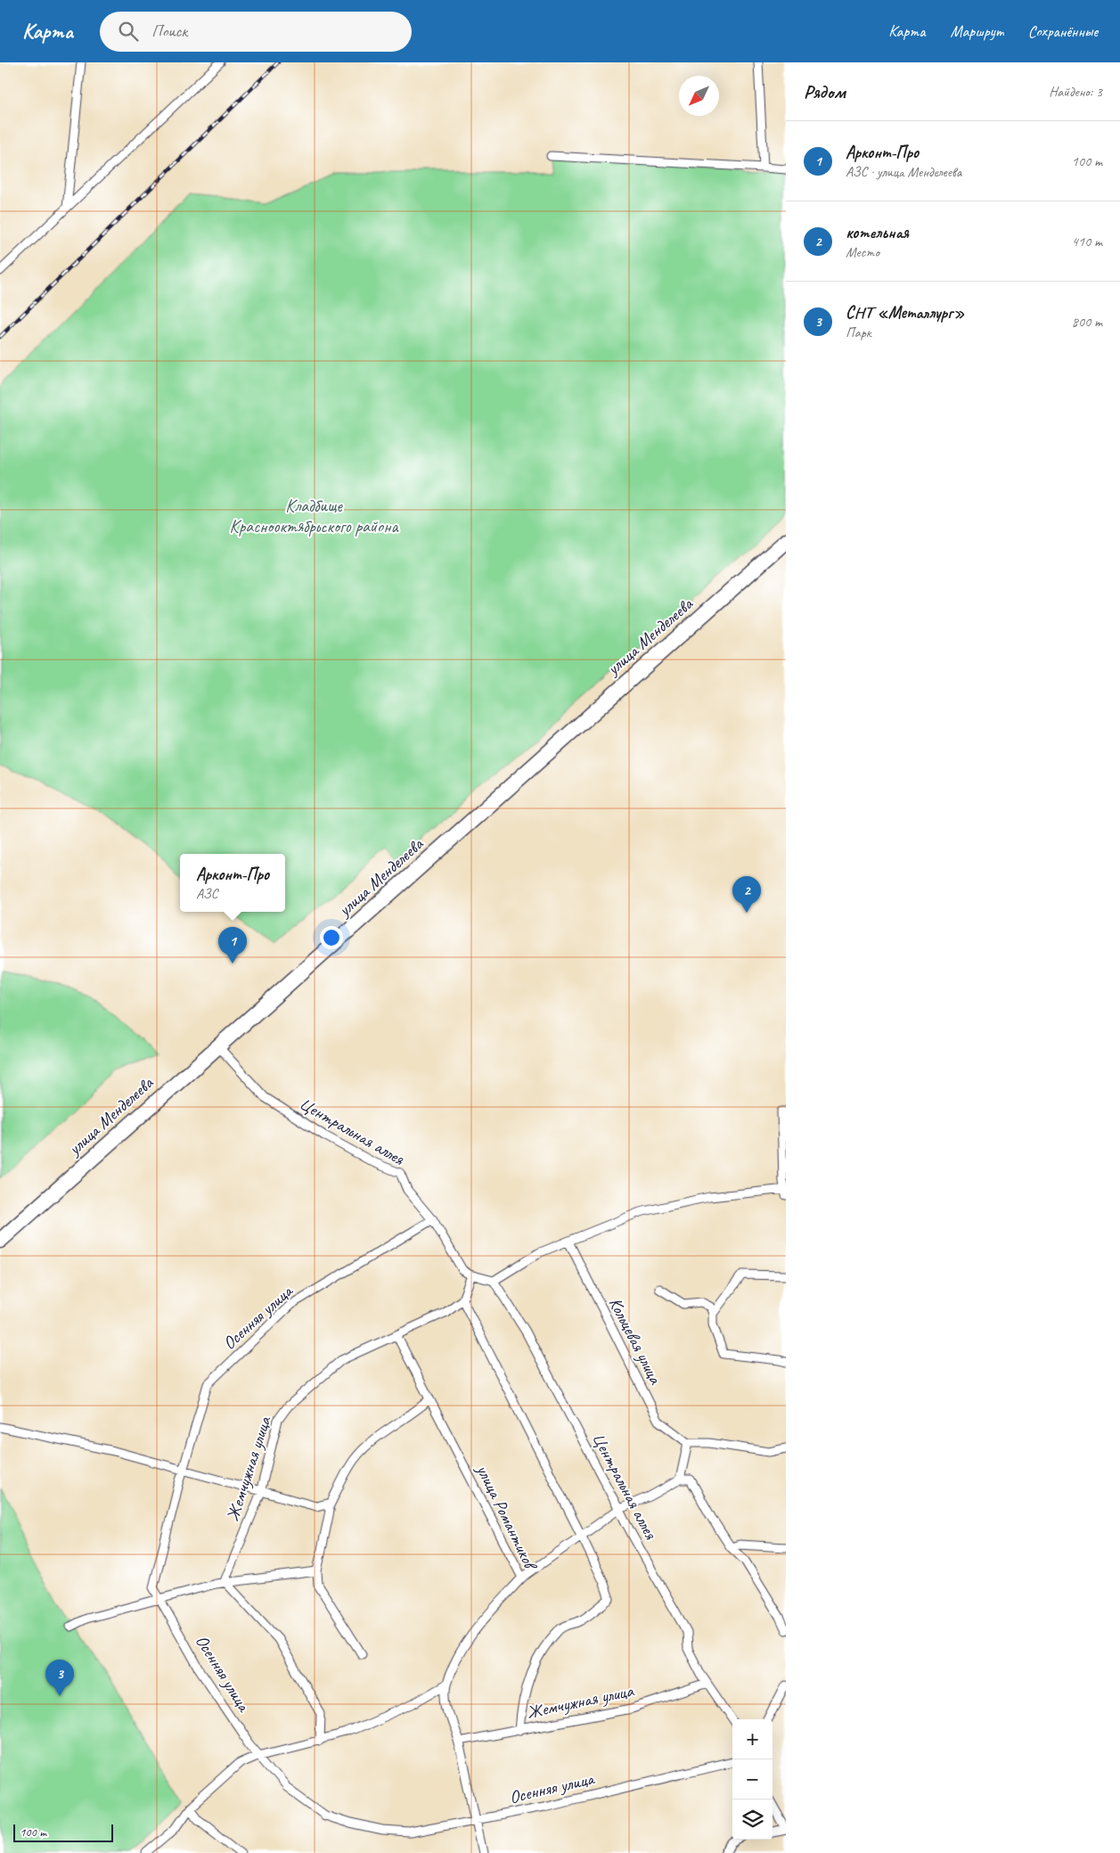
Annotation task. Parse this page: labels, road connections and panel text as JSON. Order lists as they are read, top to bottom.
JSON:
{
  "streets": {
    "highway": ["улица Менделеева"],
    "street": [
      "Центральная аллея",
      "Осенняя улица",
      "Кольцевая улица",
      "Жемчужная улица",
      "улица Романтиков"
    ]
  },
  "crossings": [
    ["улица Менделеева", "Центральная аллея"],
    ["Центральная аллея", "Осенняя улица"],
    ["Центральная аллея", "Жемчужная улица"],
    ["Жемчужная улица", "улица Романтиков"]
  ],
  "parks": ["Кладбище Краснооктябрьского района"],
  "scale_bar": "100 m",
  "north": "bottom left",
  "page": {
    "header": "Карта",
    "search": "Поиск",
    "nav": ["Карта", "Маршрут", "Сохранённые"],
    "heading": ["Рядом", "Найдено: 3"],
    "list": [
      {
        "mark": "1",
        "name": "Арконт-Про",
        "note": "АЗС · улица Менделеева",
        "value": "100 m"
      },
      {
        "mark": "2",
        "name": "котельная",
        "note": "Место",
        "value": "410 m"
      },
      {
        "mark": "3",
        "name": "СНТ «Металлург»",
        "note": "Парк",
        "value": "800 m"
      }
    ],
    "popup": ["Арконт-Про", "АЗС"],
    "pins": ["2", "1", "3"],
    "map_buttons": ["+", "−"],
    "scale": "100 m"
  }
}
